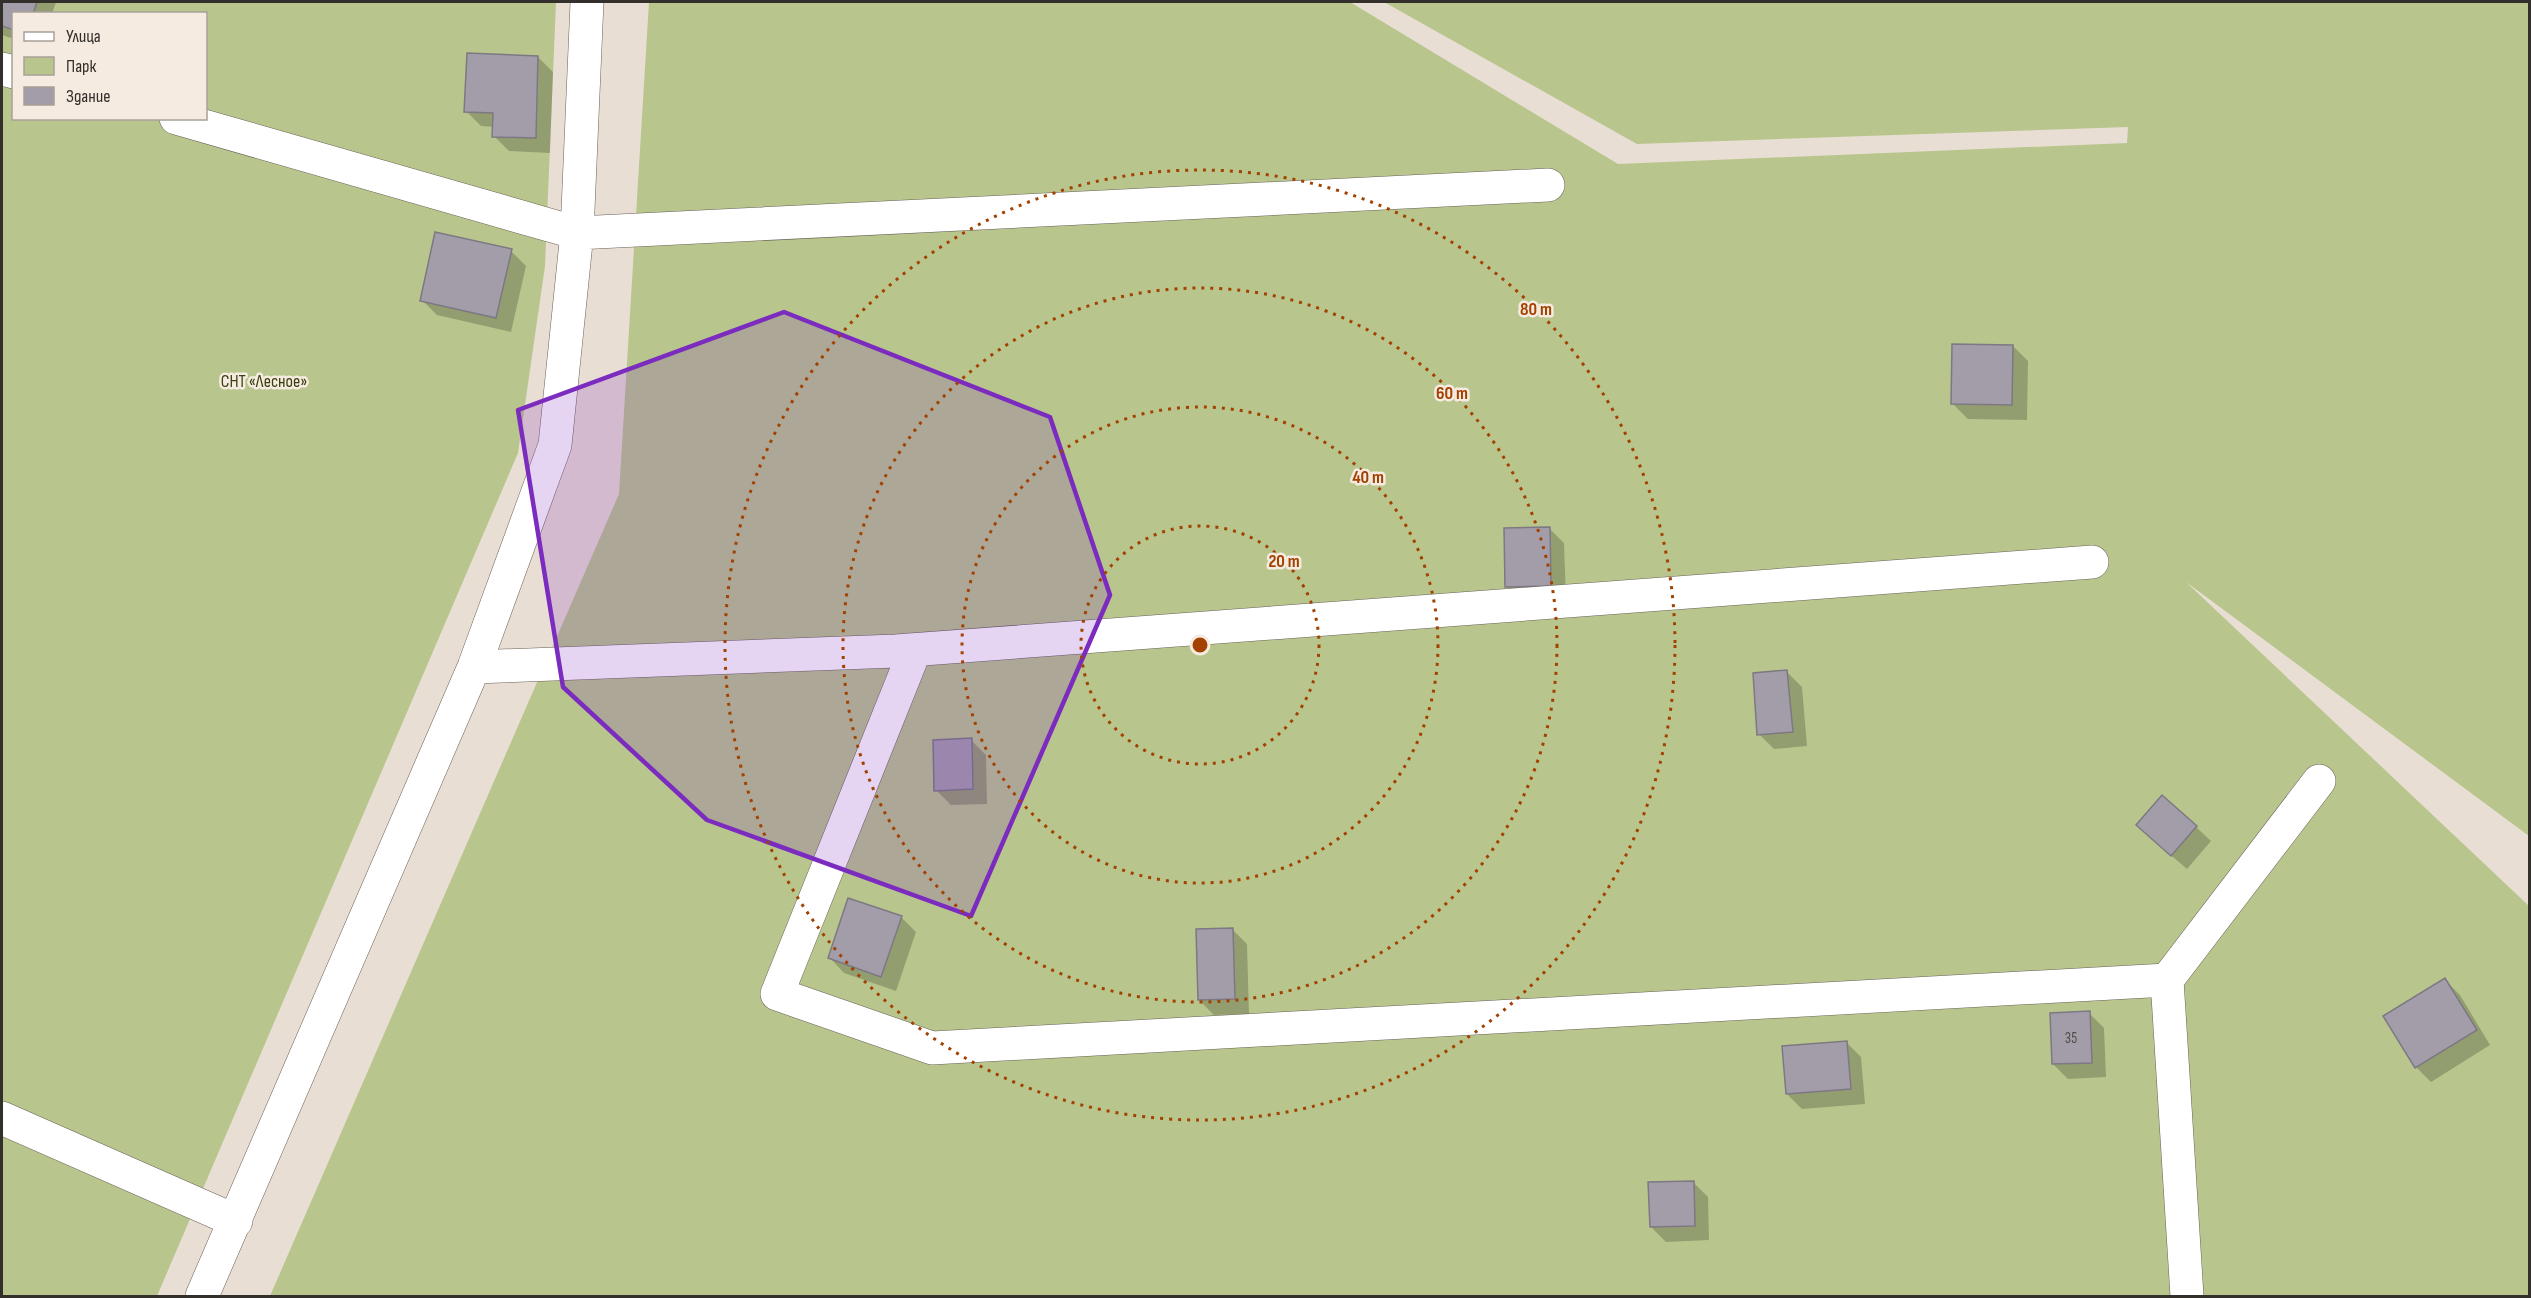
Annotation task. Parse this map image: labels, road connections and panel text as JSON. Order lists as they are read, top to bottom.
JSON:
{
  "parks": ["СНТ «Лесное»"],
  "house_numbers": ["35"],
  "legend": ["Улица", "Парк", "Здание"],
  "rings": [
    "80 m",
    "60 m",
    "40 m",
    "20 m"
  ]
}
